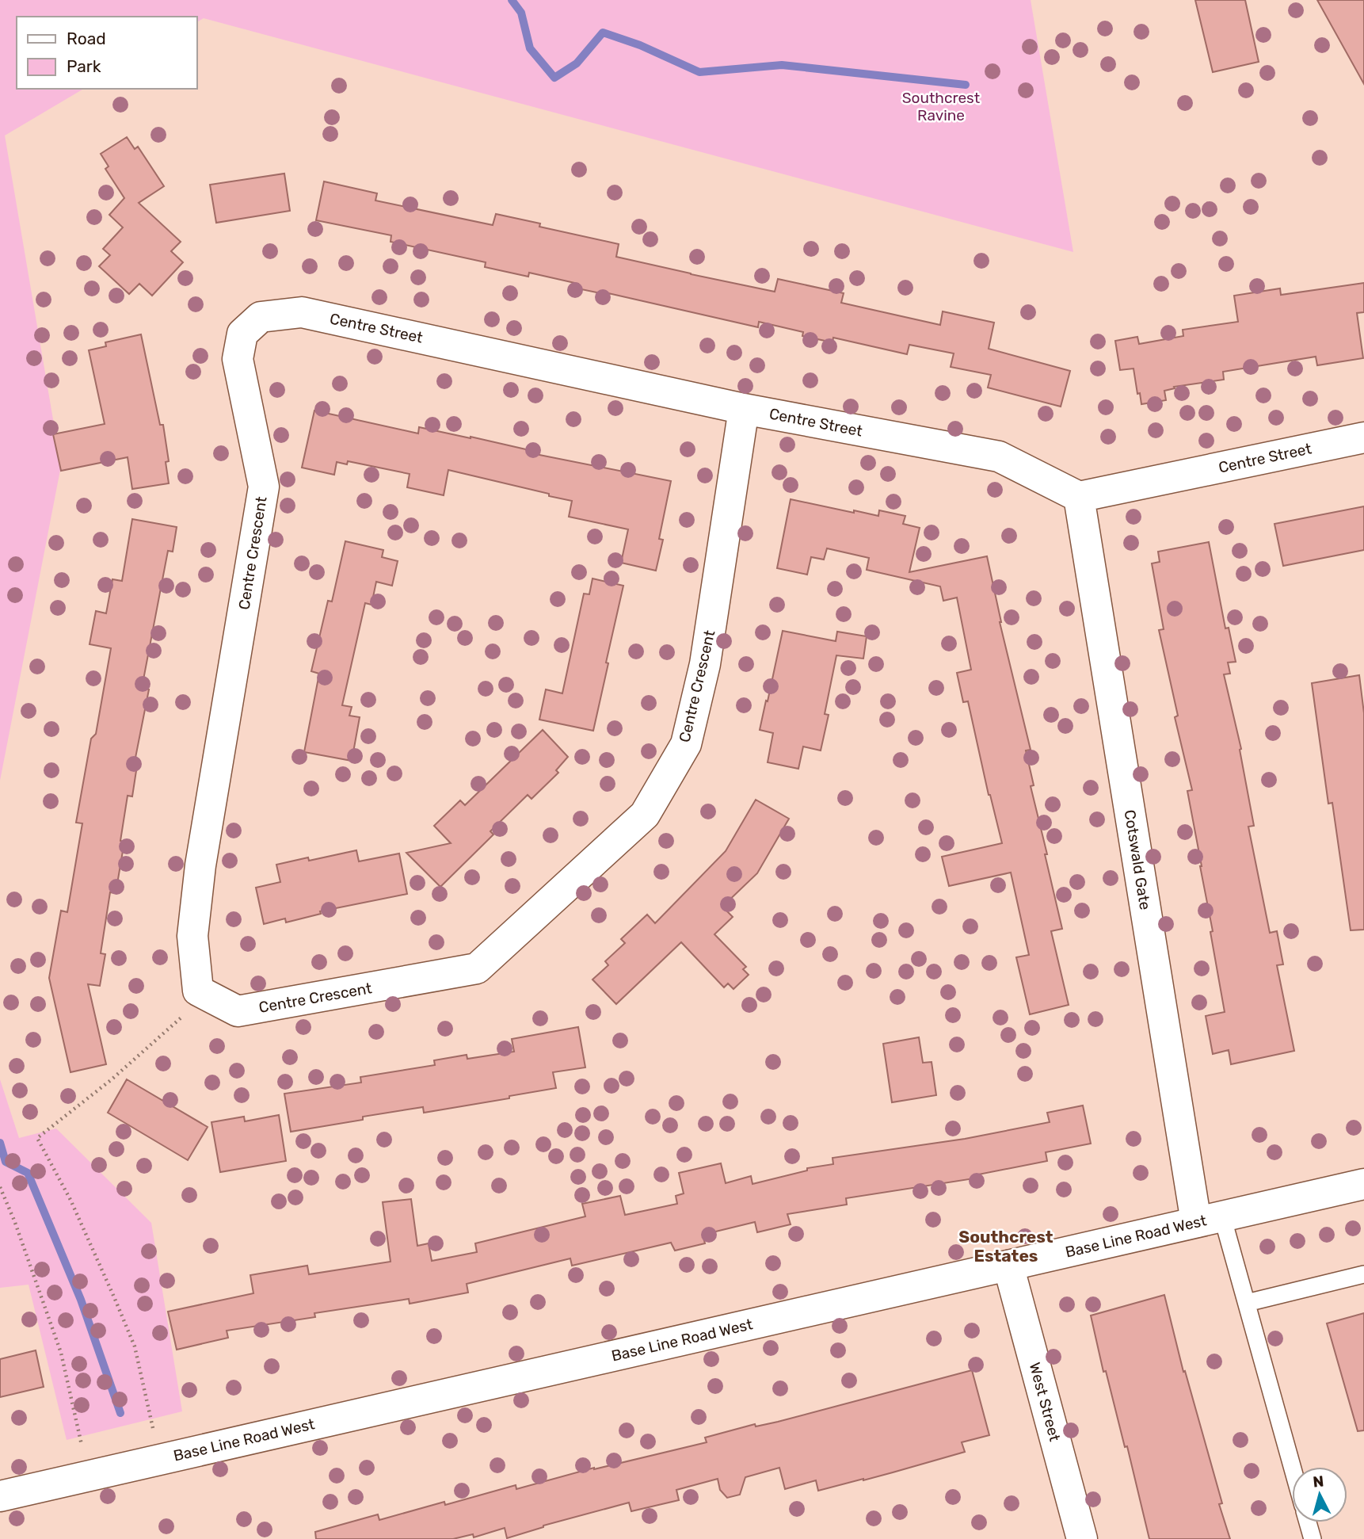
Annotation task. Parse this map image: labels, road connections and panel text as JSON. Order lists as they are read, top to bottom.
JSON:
{
  "streets": {
    "street": [
      "Centre Street",
      "Centre Crescent",
      "Cotswald Gate",
      "Base Line Road West",
      "West Street"
    ]
  },
  "crossings": [
    ["Centre Street", "Centre Crescent"],
    ["Centre Street", "Cotswald Gate"],
    ["Cotswald Gate", "Base Line Road West"],
    ["Base Line Road West", "West Street"]
  ],
  "districts": ["Southcrest Estates"],
  "parks": ["Southcrest Ravine"],
  "legend": ["Road", "Park"],
  "north": "top"
}
